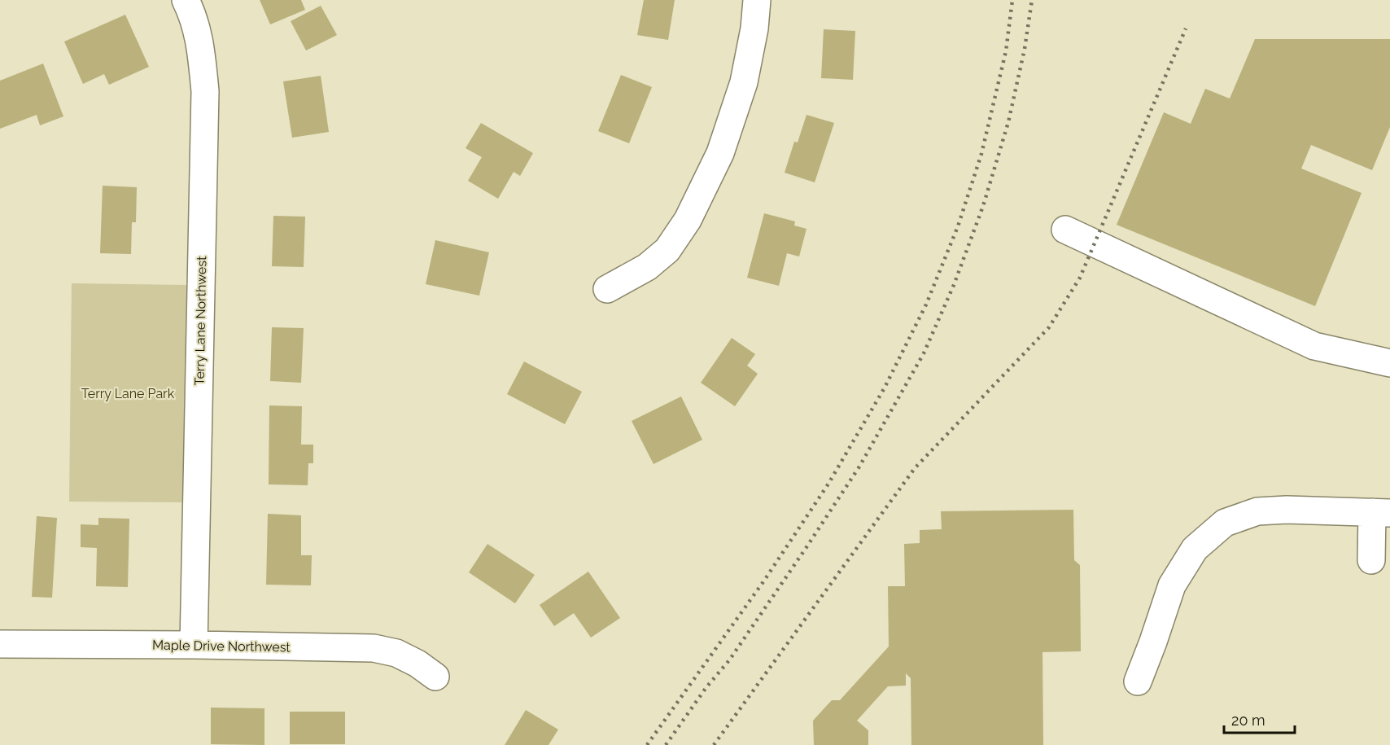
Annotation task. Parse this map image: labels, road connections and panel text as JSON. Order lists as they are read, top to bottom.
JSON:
{
  "streets": {
    "street": ["Terry Lane Northwest", "Maple Drive Northwest"]
  },
  "crossings": [
    ["Terry Lane Northwest", "Maple Drive Northwest"]
  ],
  "parks": ["Terry Lane Park"],
  "scale_bar": "20 m"
}
